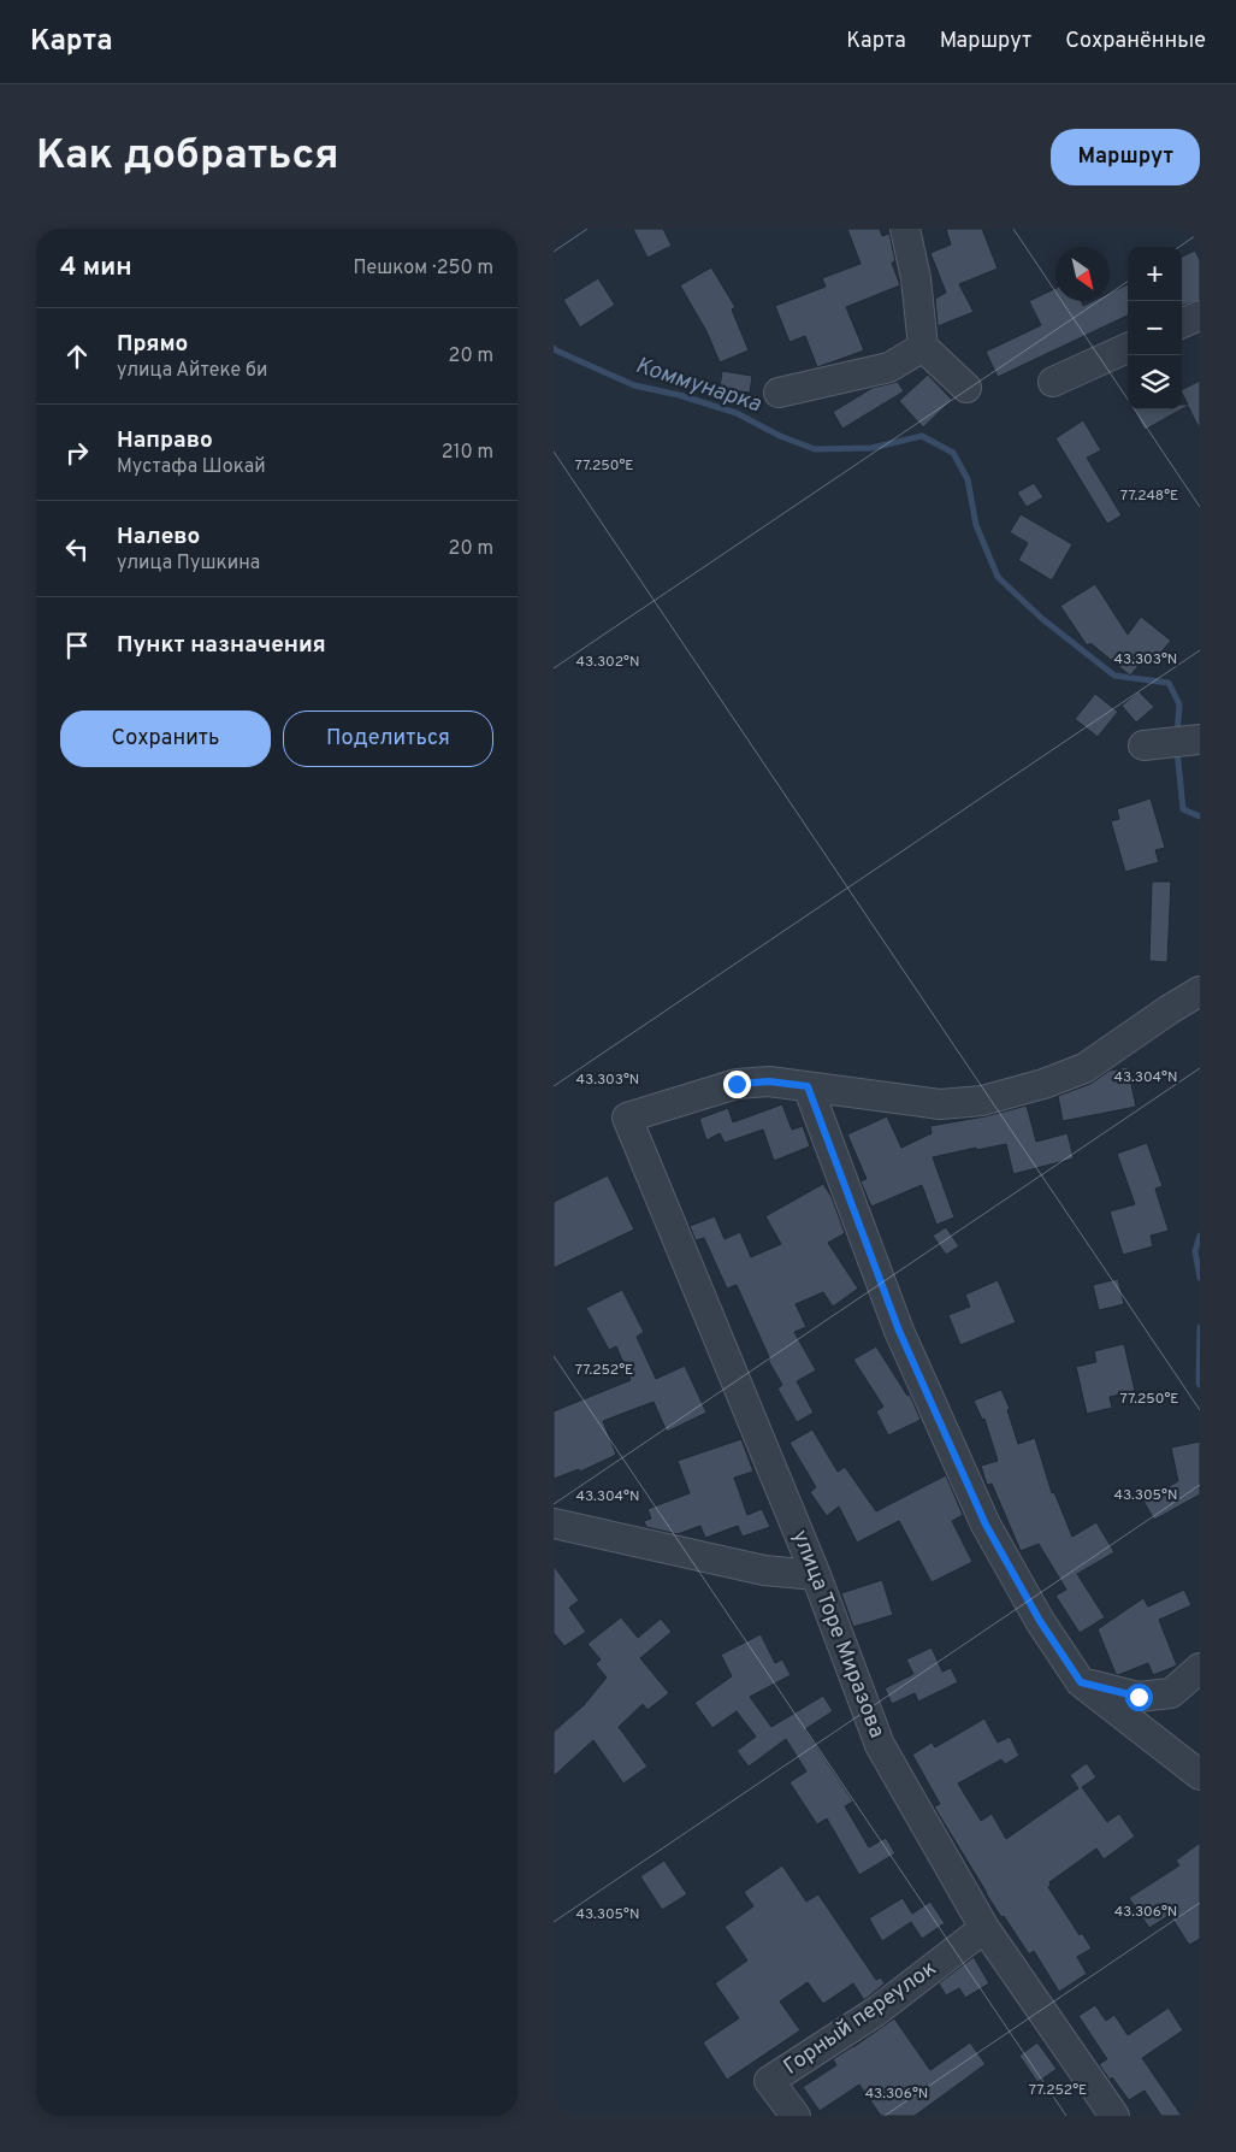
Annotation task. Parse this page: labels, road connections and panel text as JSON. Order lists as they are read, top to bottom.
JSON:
{
  "streets": {
    "street": ["улица Торе Миразова", "Горный переулок"]
  },
  "crossings": [
    ["улица Торе Миразова", "Горный переулок"]
  ],
  "water": ["Коммунарка"],
  "north": "bottom right",
  "page": {
    "header": "Карта",
    "nav": ["Карта", "Маршрут", "Сохранённые"],
    "buttons": [
      "Маршрут",
      ["Сохранить", "Поделиться"]
    ],
    "title": "Как добраться",
    "heading": ["4 мин", "Пешком · 250 m"],
    "map_buttons": ["+", "−"],
    "list": [
      ["Прямо", "улица Айтеке би", "20 m"],
      ["Направо", "Мустафа Шокай", "210 m"],
      ["Налево", "улица Пушкина", "20 m"],
      "Пункт назначения"
    ]
  },
  "coordinates": [
    "77.250°E",
    "77.248°E",
    "43.303°N",
    "43.302°N",
    "43.304°N",
    "77.252°E",
    "43.305°N",
    "43.306°N"
  ]
}
